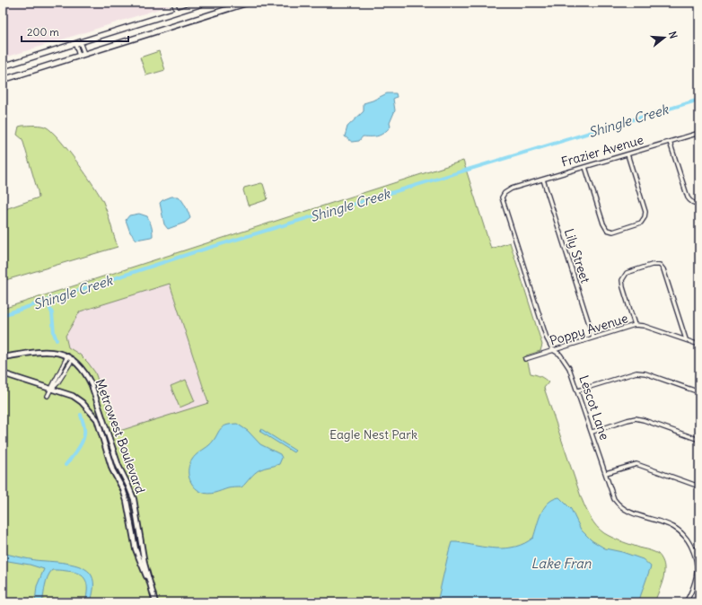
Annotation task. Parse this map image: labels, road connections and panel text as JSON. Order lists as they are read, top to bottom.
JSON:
{
  "streets": {
    "street": [
      "Frazier Avenue",
      "Lily Street",
      "Poppy Avenue",
      "Lescot Lane",
      "Metrowest Boulevard"
    ]
  },
  "crossings": [
    ["Frazier Avenue", "Lily Street"],
    ["Frazier Avenue", "Lescot Lane"],
    ["Lily Street", "Poppy Avenue"],
    ["Poppy Avenue", "Lescot Lane"]
  ],
  "water": ["Shingle Creek", "Lake Fran"],
  "parks": ["Eagle Nest Park"],
  "scale_bar": "200 m",
  "north": "right"
}
